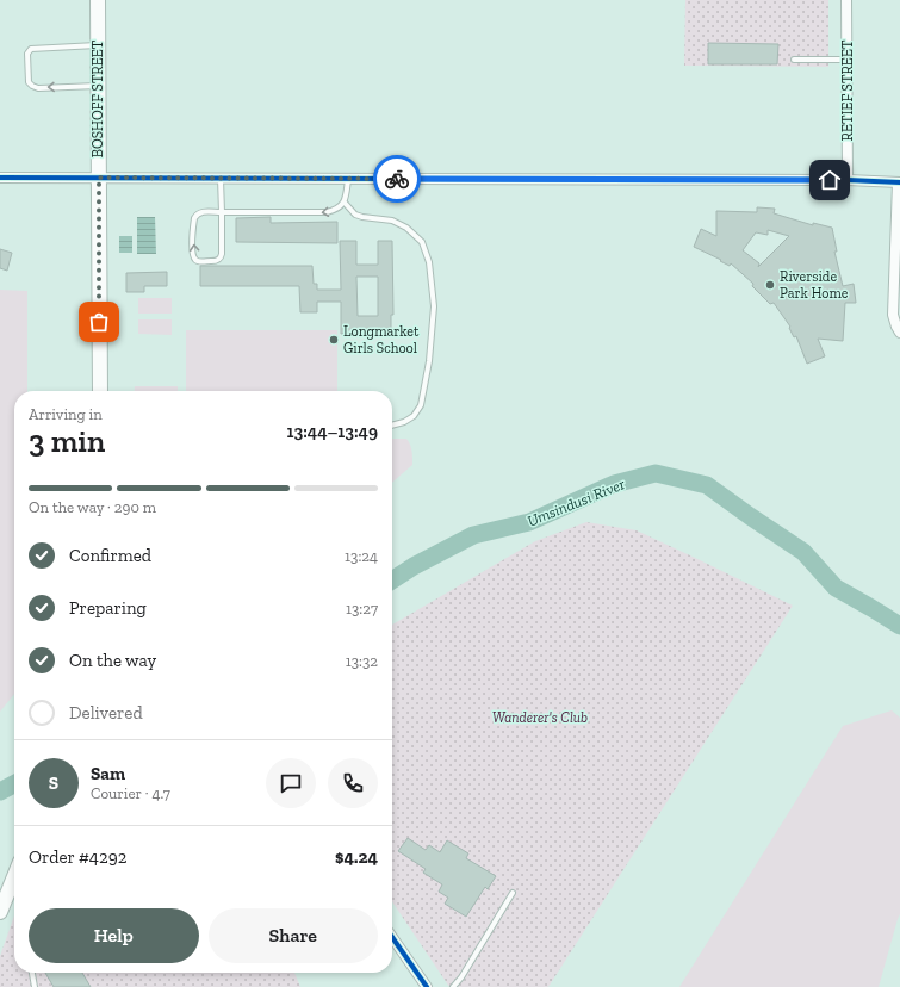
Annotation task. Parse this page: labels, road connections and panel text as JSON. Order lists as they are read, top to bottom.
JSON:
{
  "streets": {
    "main road": ["BOSHOFF STREET"],
    "street": ["RETIEF STREET"]
  },
  "water": ["Umsindusi River"],
  "parks": ["Wanderer's Club"],
  "places": ["Riverside Park Home", "Longmarket Girls School"],
  "page": {
    "heading": ["3 min", "Arriving in", "13:44–13:49"],
    "panel": [
      "Sam",
      "Courier · 4.7",
      "Order #4292",
      "$4.24"
    ],
    "bar": "On the way · 290 m",
    "list": [
      ["Confirmed", "13:24"],
      ["Preparing", "13:27"],
      ["On the way", "13:32"],
      "Delivered"
    ],
    "round": "S",
    "buttons": ["Help", "Share"]
  }
}
